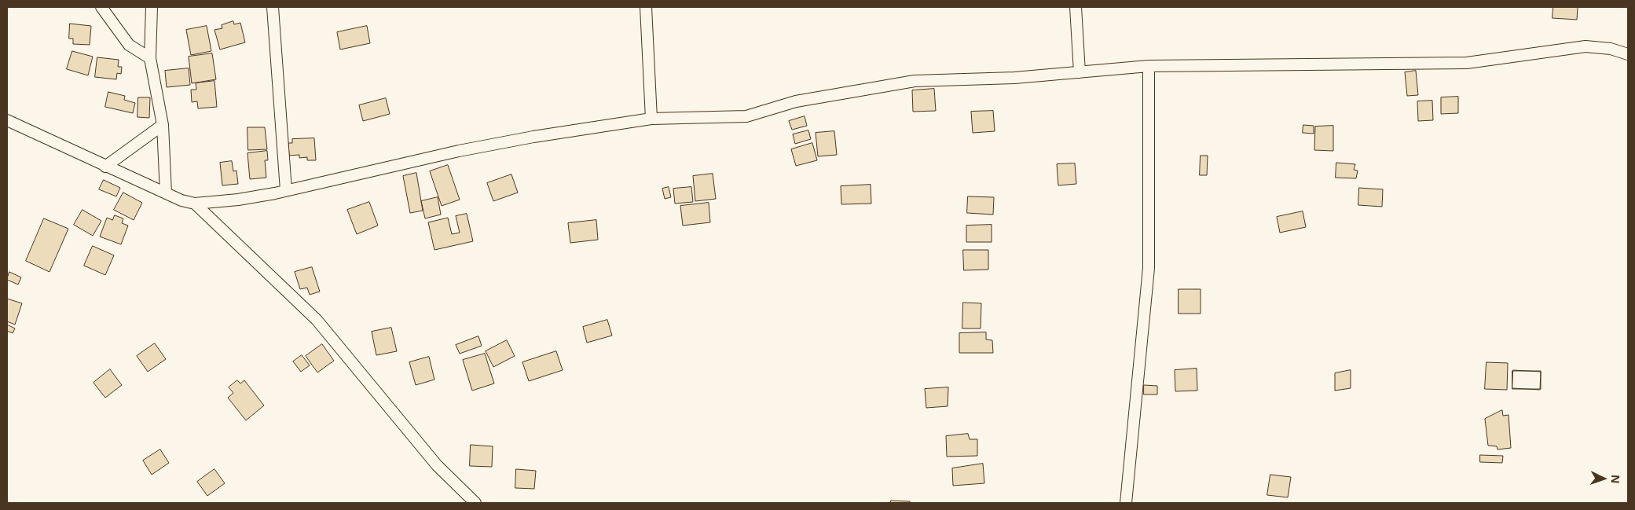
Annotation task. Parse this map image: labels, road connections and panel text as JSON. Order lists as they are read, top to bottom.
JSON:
{
  "north": "right"
}
